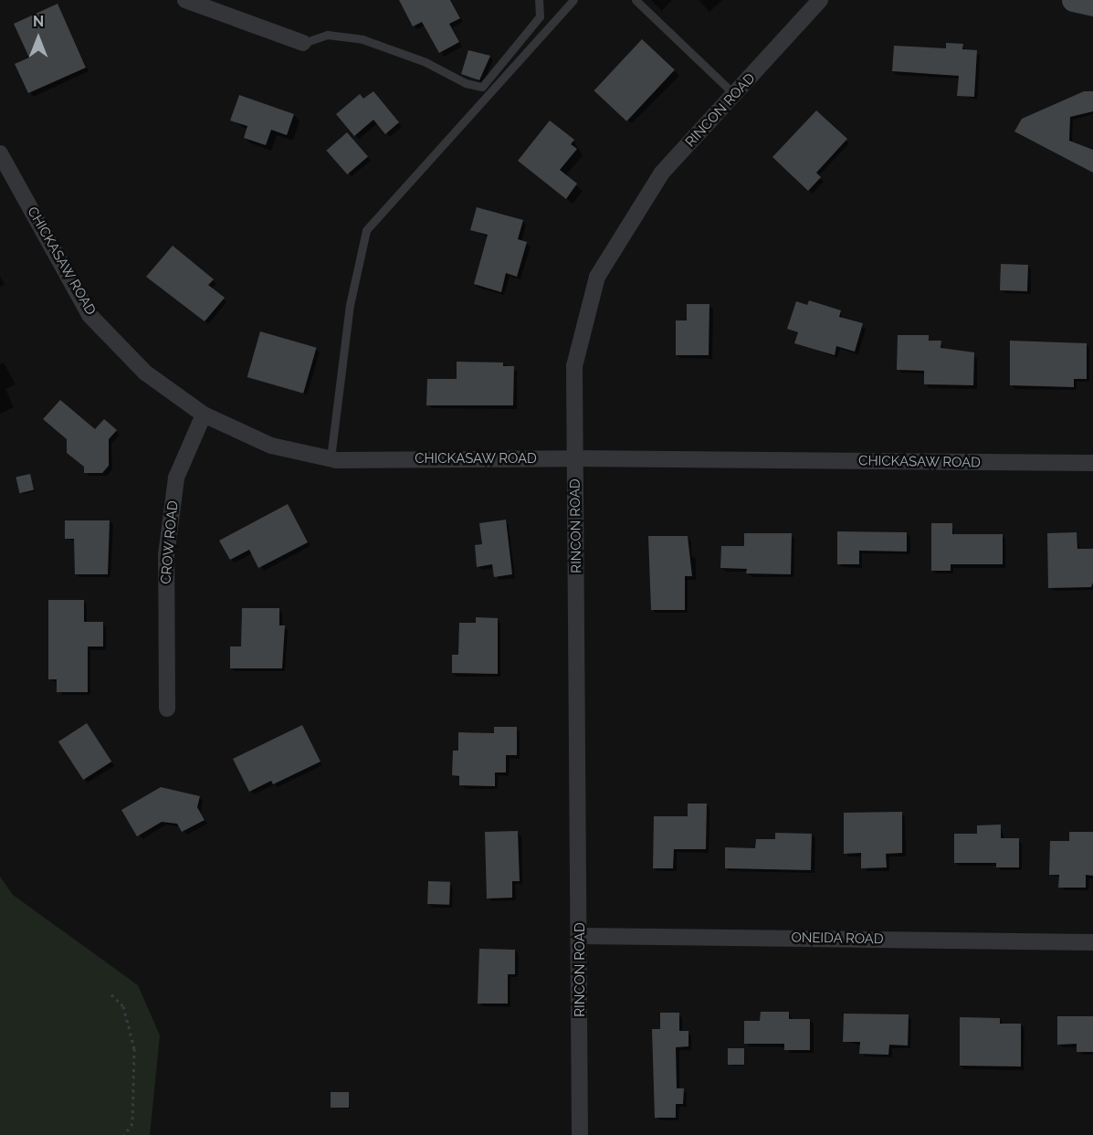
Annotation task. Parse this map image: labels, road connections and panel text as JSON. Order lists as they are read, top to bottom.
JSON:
{
  "streets": {
    "street": [
      "RINCON ROAD",
      "CHICKASAW ROAD",
      "CROW ROAD",
      "ONEIDA ROAD"
    ]
  },
  "crossings": [
    ["RINCON ROAD", "CHICKASAW ROAD"],
    ["RINCON ROAD", "ONEIDA ROAD"],
    ["CHICKASAW ROAD", "CROW ROAD"]
  ],
  "north": "top"
}
